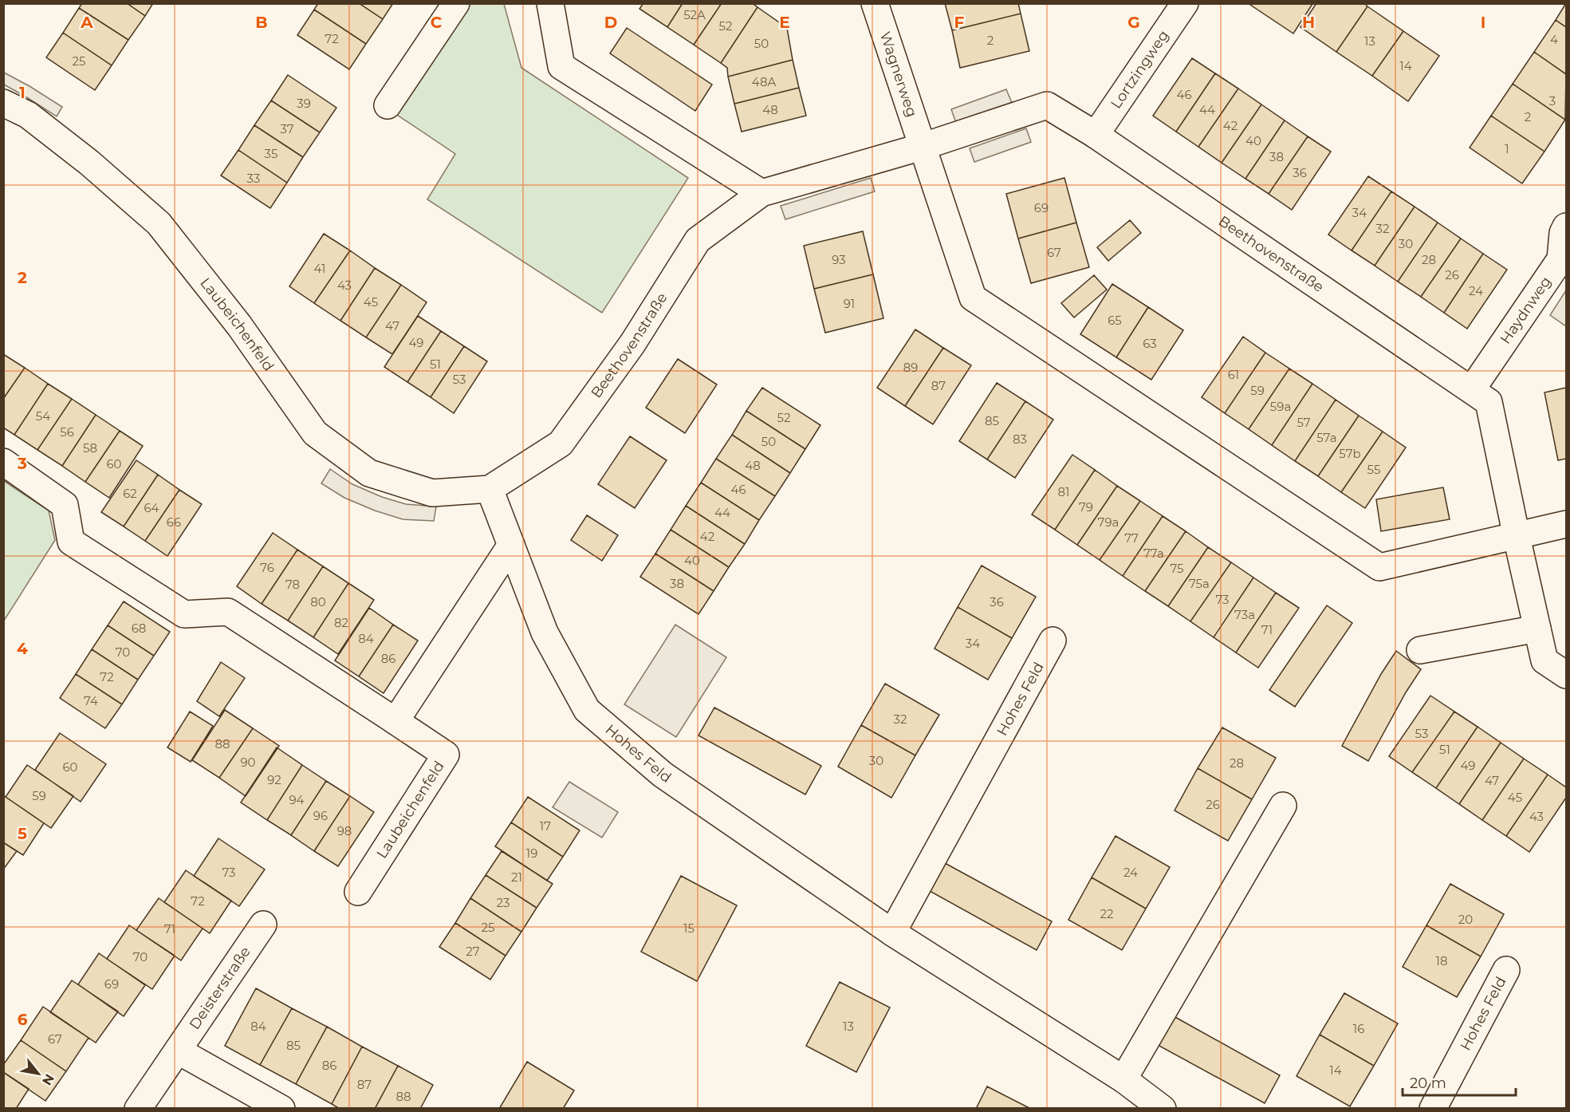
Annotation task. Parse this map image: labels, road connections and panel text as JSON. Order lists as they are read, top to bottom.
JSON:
{
  "streets": {
    "street": [
      "Lortzingweg",
      "Wagnerweg",
      "Beethovenstraße",
      "Haydnweg",
      "Laubeichenfeld",
      "Hohes Feld",
      "Deisterstraße"
    ]
  },
  "crossings": [
    ["Lortzingweg", "Beethovenstraße"],
    ["Wagnerweg", "Beethovenstraße"],
    ["Beethovenstraße", "Haydnweg"],
    ["Beethovenstraße", "Laubeichenfeld"],
    ["Beethovenstraße", "Hohes Feld"],
    ["Laubeichenfeld", "Hohes Feld"]
  ],
  "house_numbers": [
    "52A",
    "52",
    "72",
    "4",
    "2",
    "13",
    "50",
    "25",
    "14",
    "48A",
    "46",
    "3",
    "39",
    "48",
    "44",
    "2",
    "42",
    "37",
    "40",
    "1",
    "35",
    "38",
    "36",
    "33",
    "69",
    "34",
    "32",
    "30",
    "67",
    "93",
    "28",
    "41",
    "26",
    "43",
    "24",
    "45",
    "91",
    "65",
    "47",
    "49",
    "63",
    "51",
    "89",
    "61",
    "53",
    "87",
    "59",
    "59a",
    "54",
    "52",
    "85",
    "57",
    "56",
    "57a",
    "83",
    "50",
    "58",
    "57b",
    "60",
    "48",
    "55",
    "46",
    "81",
    "62",
    "79",
    "64",
    "44",
    "66",
    "79a",
    "42",
    "77",
    "77a",
    "40",
    "76",
    "75",
    "38",
    "75a",
    "78",
    "73",
    "80",
    "36",
    "73a",
    "82",
    "68",
    "71",
    "84",
    "34",
    "70",
    "86",
    "72",
    "74",
    "32",
    "53",
    "88",
    "51",
    "30",
    "90",
    "28",
    "49",
    "60",
    "92",
    "47",
    "59",
    "45",
    "94",
    "26",
    "96",
    "43",
    "17",
    "98",
    "19",
    "73",
    "24",
    "21",
    "72",
    "23",
    "22",
    "20",
    "25",
    "15",
    "71",
    "27",
    "70",
    "18",
    "69",
    "84",
    "13",
    "16",
    "67",
    "85",
    "86",
    "14",
    "87",
    "88"
  ],
  "scale_bar": "20 m",
  "north": "bottom right",
  "grid": {
    "columns": [
      "A",
      "B",
      "C",
      "D",
      "E",
      "F",
      "G",
      "H",
      "I"
    ],
    "rows": [
      "1",
      "2",
      "3",
      "4",
      "5",
      "6"
    ]
  }
}
